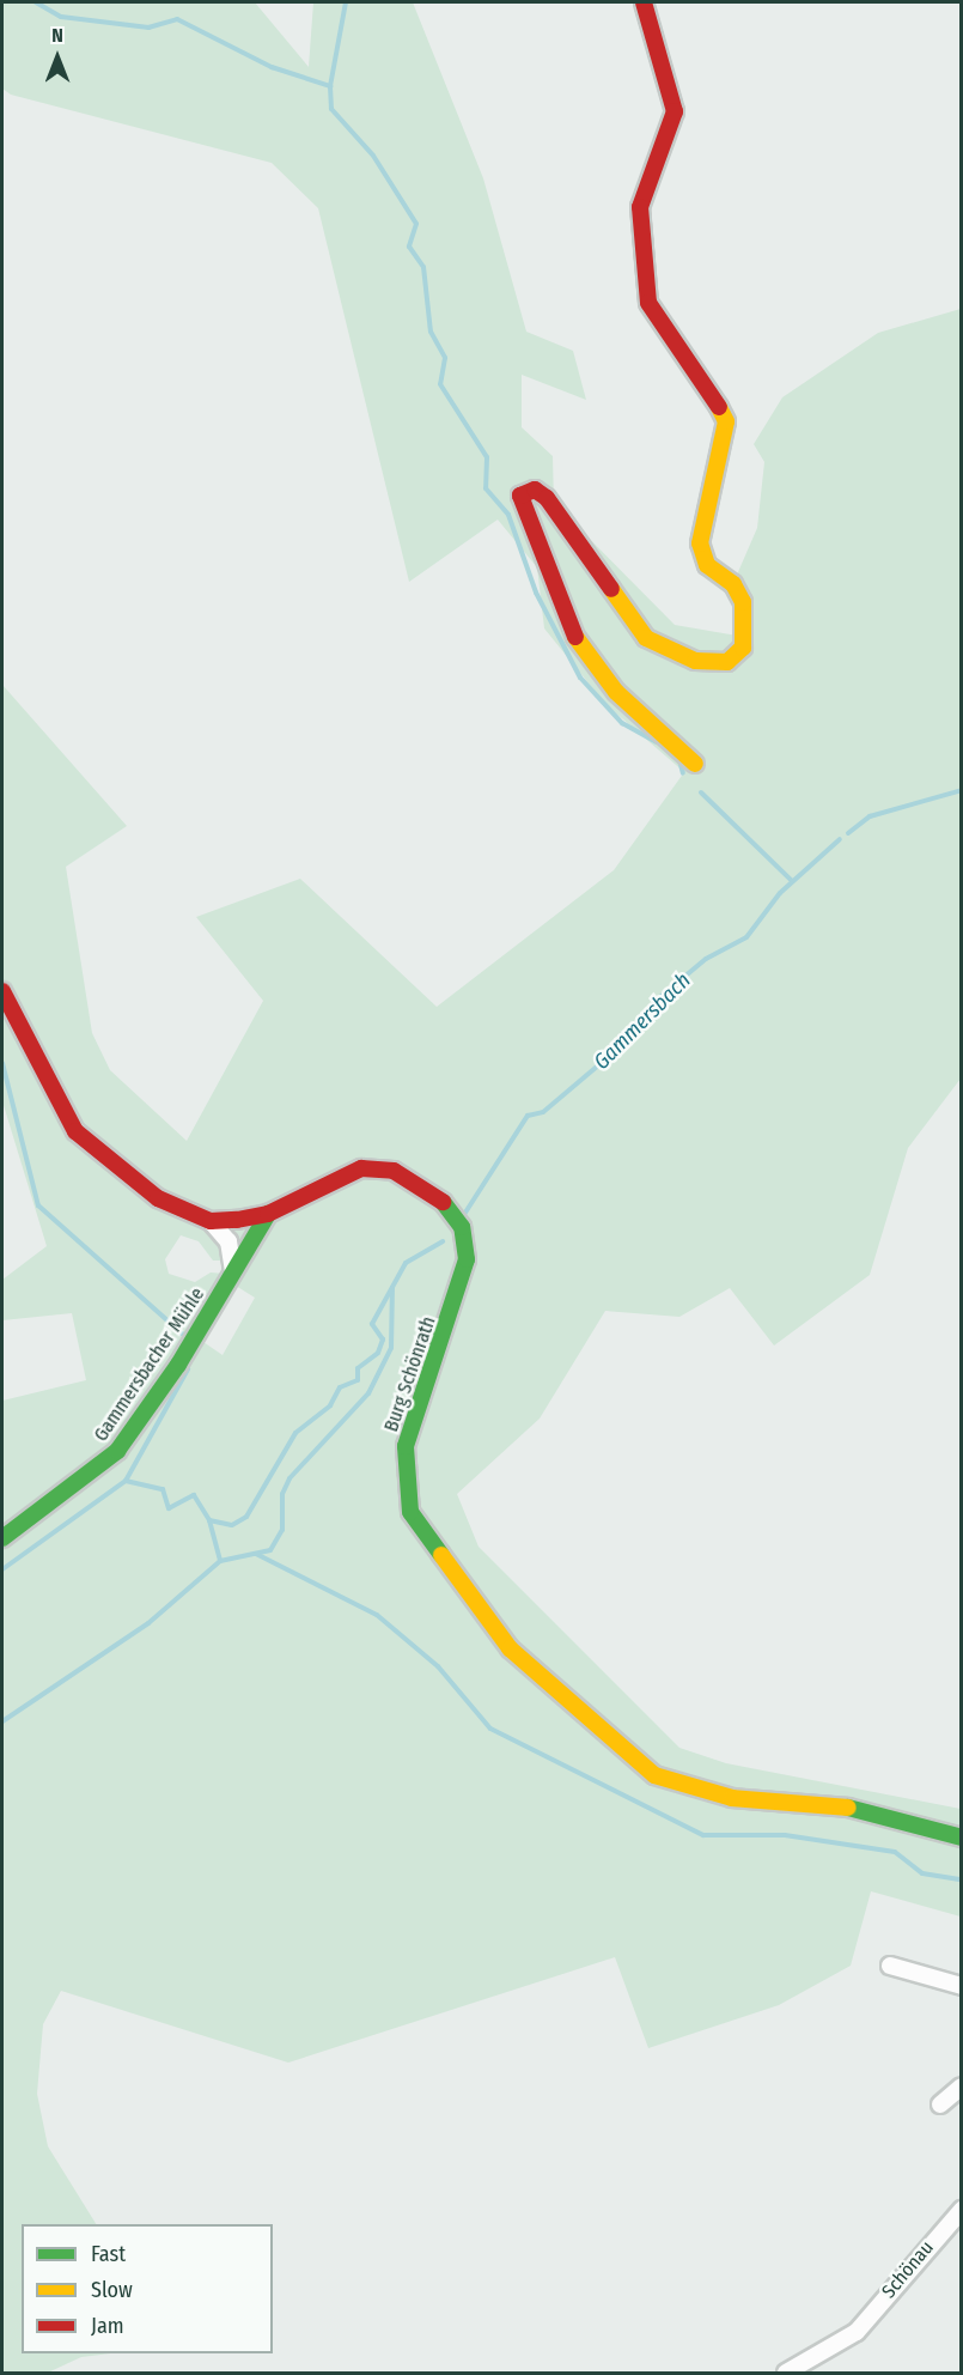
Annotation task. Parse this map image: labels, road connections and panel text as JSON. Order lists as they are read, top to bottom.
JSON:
{
  "streets": {
    "street": ["Gammersbacher Mühle", "Burg Schönrath", "Schönau"]
  },
  "crossings": [
    ["Gammersbacher Mühle", "Burg Schönrath"]
  ],
  "water": ["Gammersbach"],
  "legend": ["Fast", "Slow", "Jam"],
  "north": "top"
}
